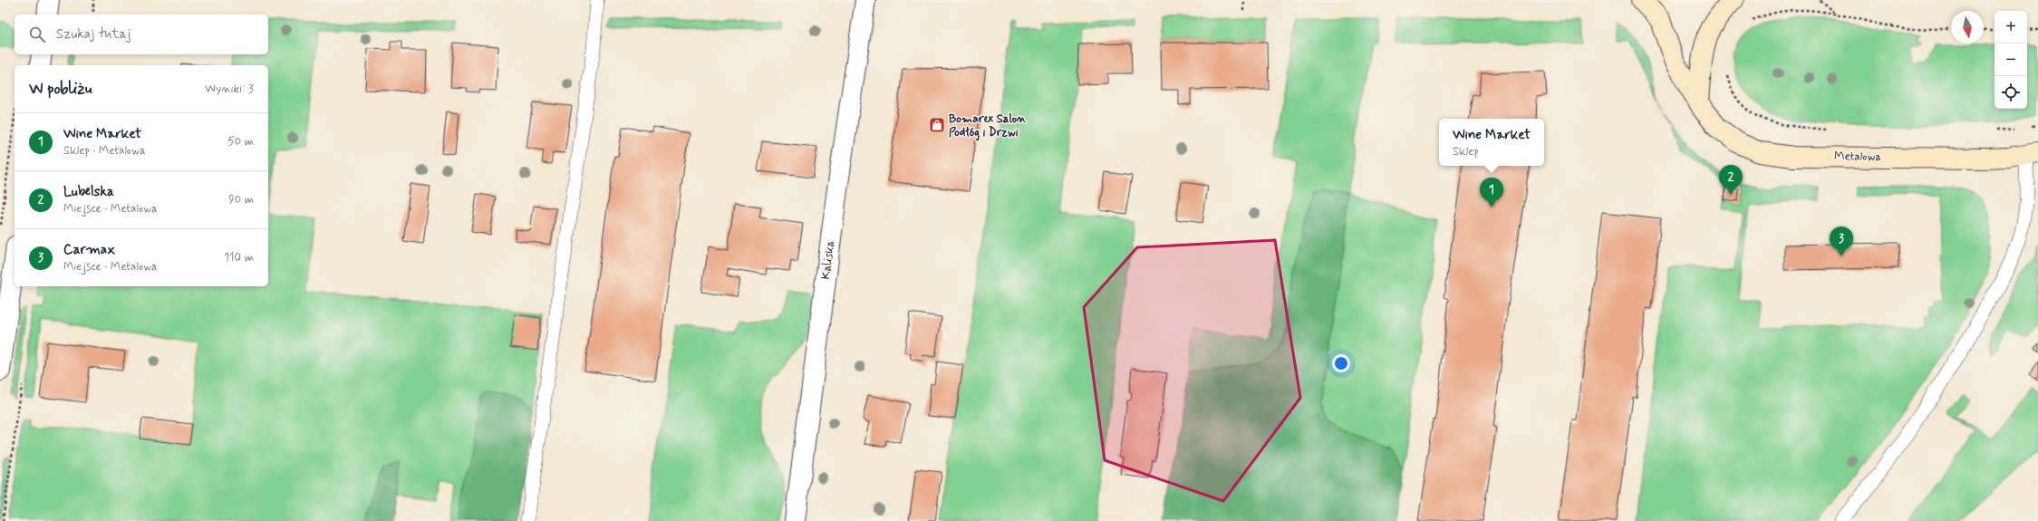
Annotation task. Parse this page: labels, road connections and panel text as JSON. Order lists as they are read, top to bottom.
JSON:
{
  "streets": {
    "street": ["Metalowa", "Kaliska"]
  },
  "places": {
    "shop": ["Bomarex Salon Podłóg i Drzwi"]
  },
  "north": "bottom",
  "page": {
    "map_buttons": ["+", "−"],
    "search": "Szukaj tutaj",
    "heading": ["W pobliżu", "Wyniki: 3"],
    "list": [
      {
        "mark": "1",
        "name": "Wine Market",
        "note": "Sklep · Metalowa",
        "value": "50 m"
      },
      {
        "mark": "2",
        "name": "Lubelska",
        "note": "Miejsce · Metalowa",
        "value": "90 m"
      },
      {
        "mark": "3",
        "name": "Carmax",
        "note": "Miejsce · Metalowa",
        "value": "110 m"
      }
    ],
    "popup": ["Wine Market", "Sklep"],
    "pins": ["2", "1", "3"]
  }
}
